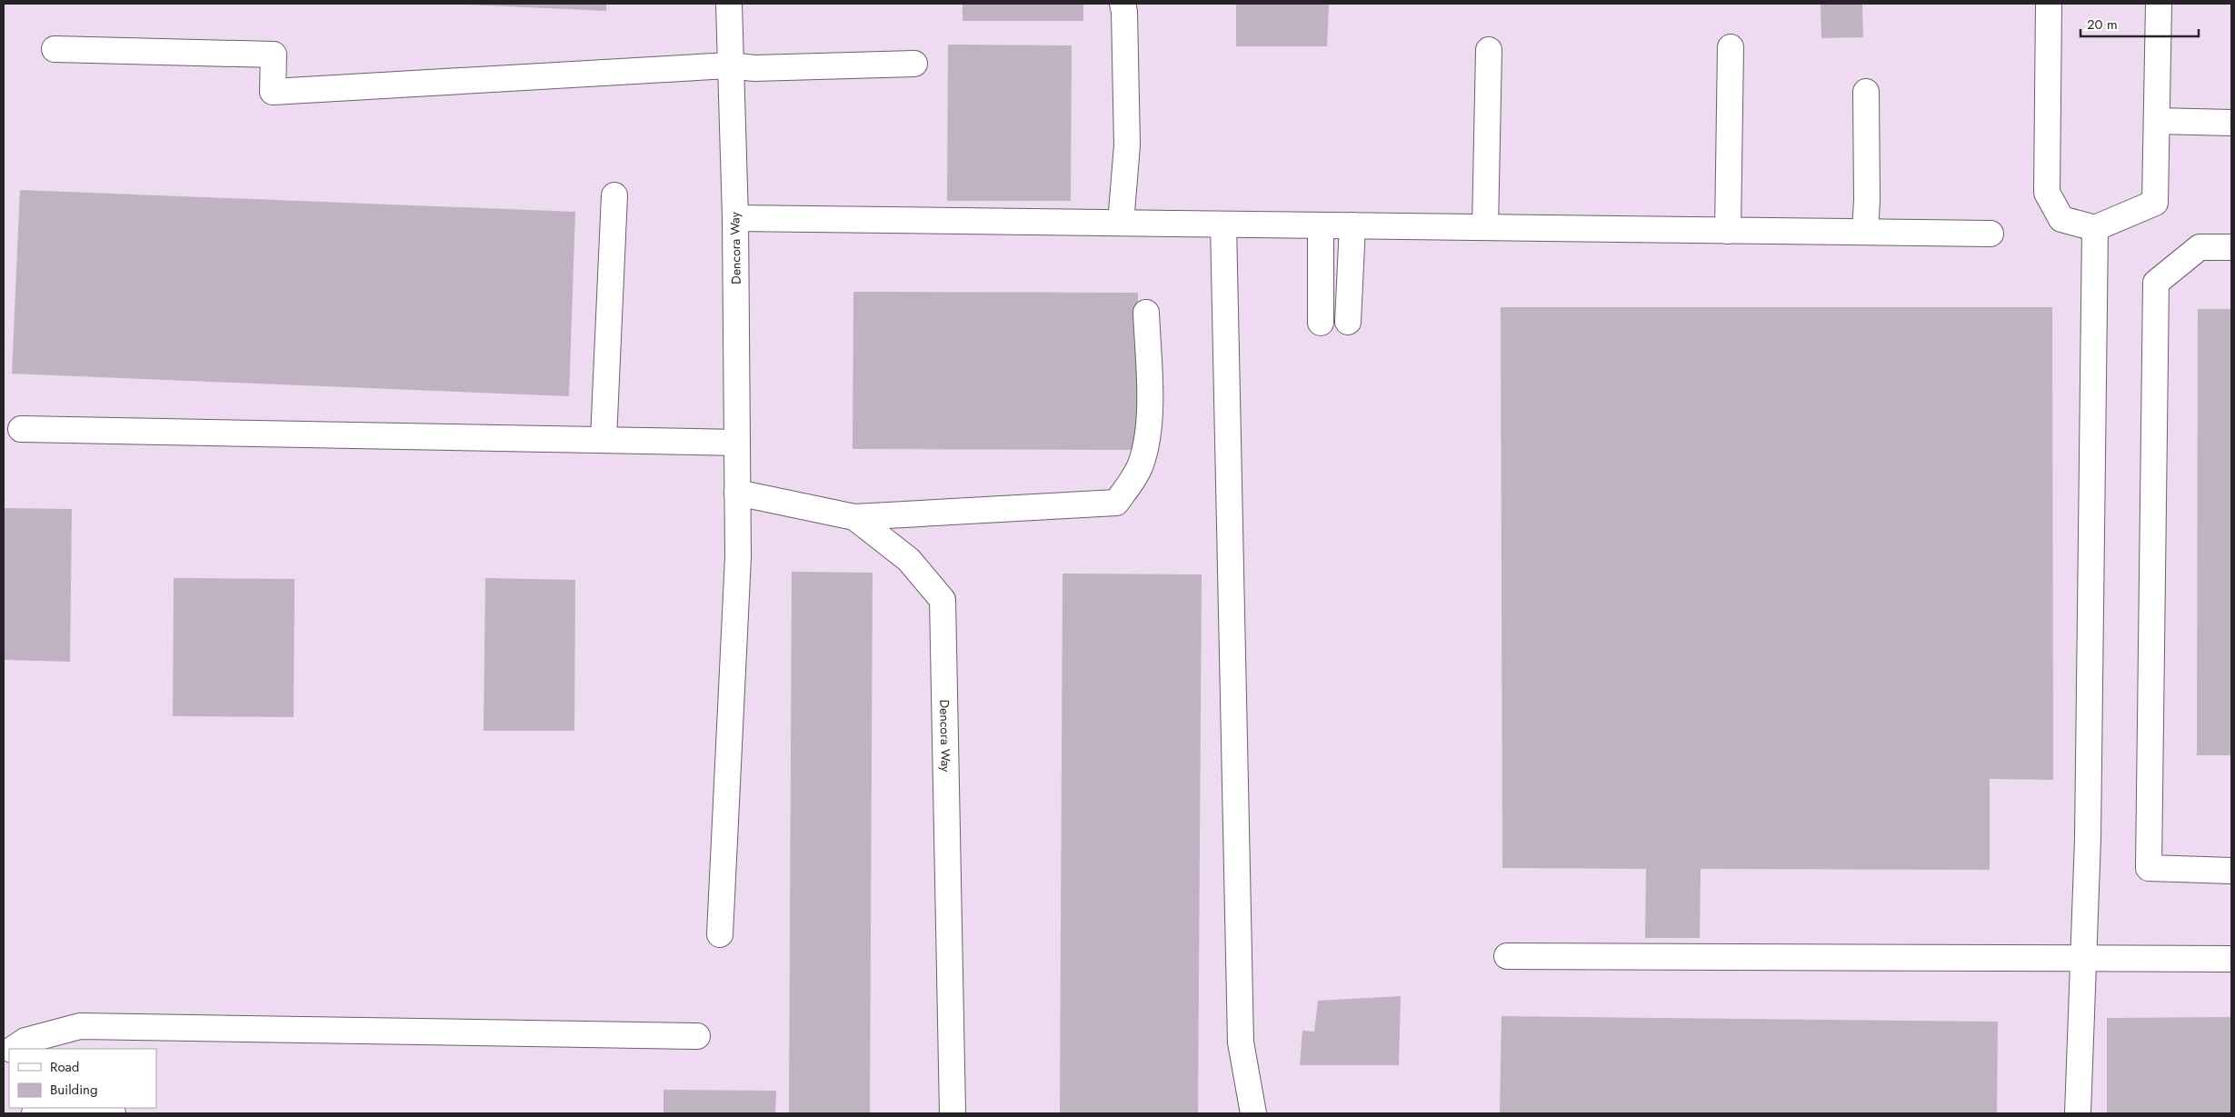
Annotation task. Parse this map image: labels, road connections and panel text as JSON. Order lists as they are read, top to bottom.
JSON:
{
  "streets": {
    "street": ["Dencora Way"]
  },
  "legend": ["Road", "Building"],
  "scale_bar": "20 m"
}
